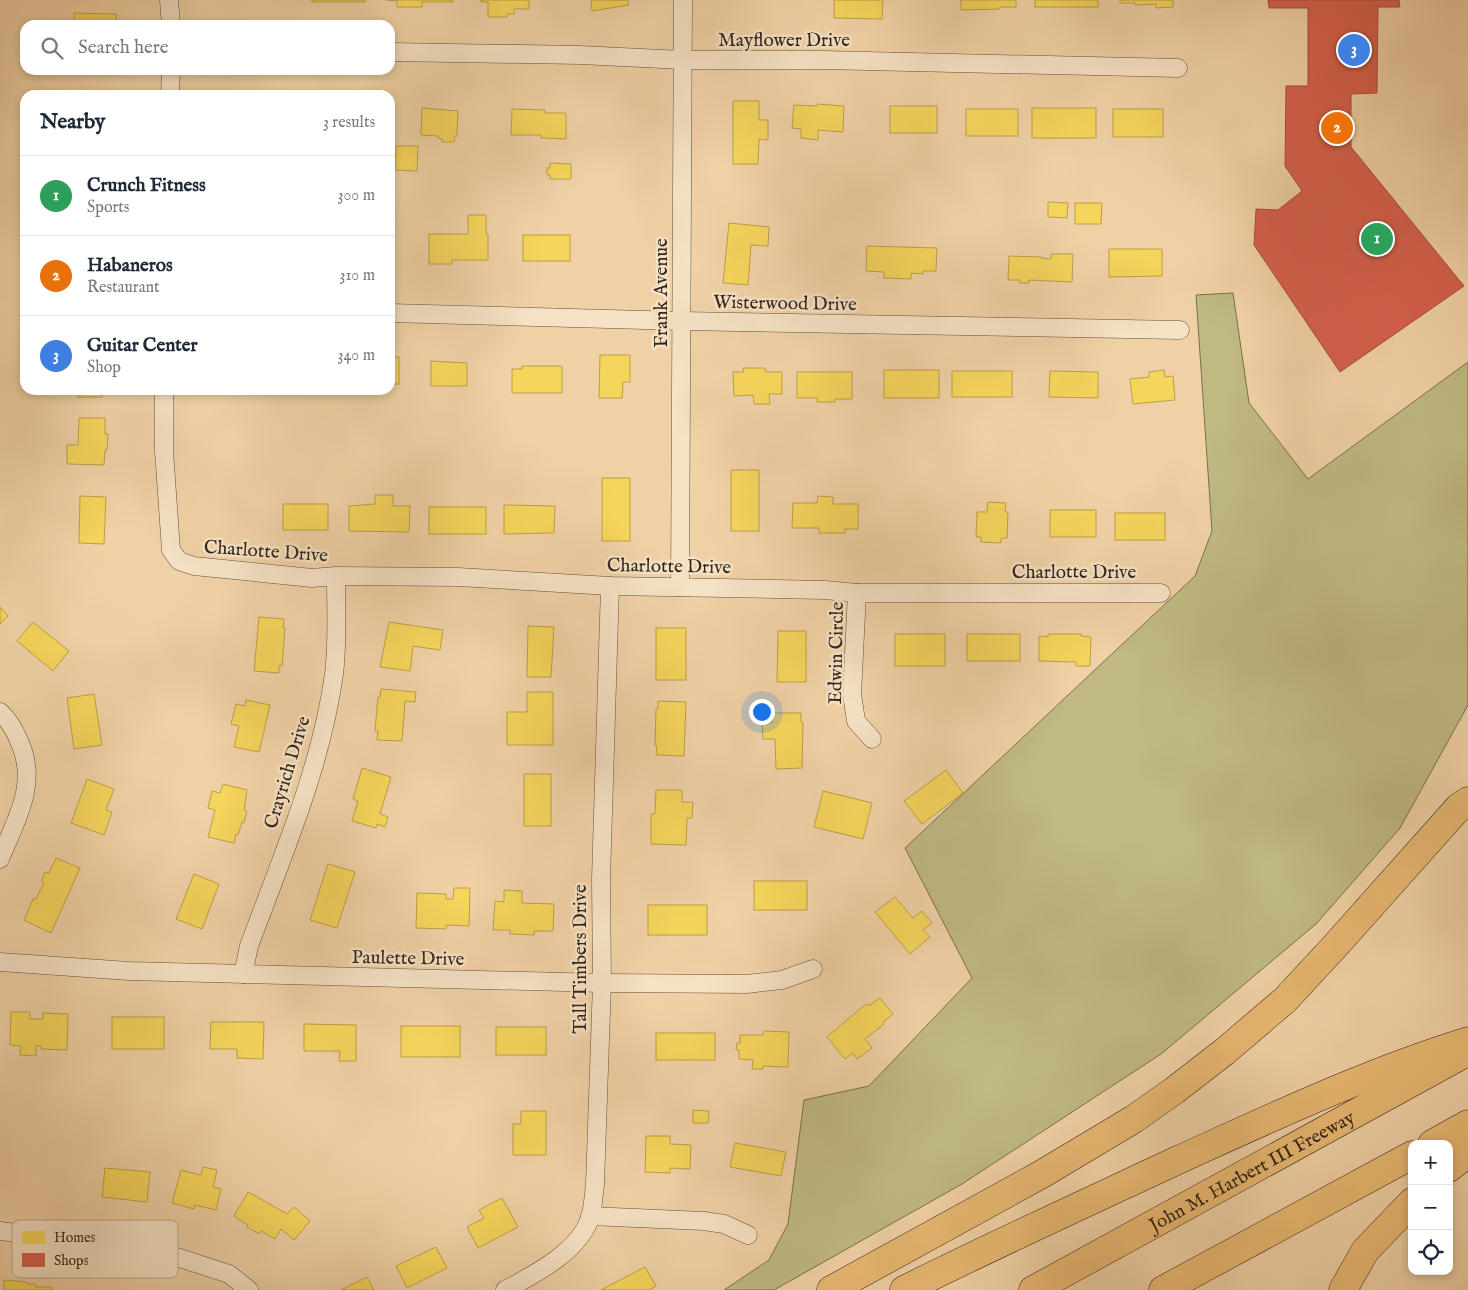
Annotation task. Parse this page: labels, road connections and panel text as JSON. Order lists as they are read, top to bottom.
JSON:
{
  "streets": {
    "highway": ["John M. Harbert III Freeway"],
    "street": [
      "Mayflower Drive",
      "Frank Avenue",
      "Wisterwood Drive",
      "Charlotte Drive",
      "Edwin Circle",
      "Crayrich Drive",
      "Paulette Drive",
      "Tall Timbers Drive"
    ]
  },
  "crossings": [
    ["Mayflower Drive", "Frank Avenue"],
    ["Frank Avenue", "Wisterwood Drive"],
    ["Frank Avenue", "Charlotte Drive"],
    ["Charlotte Drive", "Edwin Circle"],
    ["Charlotte Drive", "Crayrich Drive"],
    ["Charlotte Drive", "Tall Timbers Drive"],
    ["Crayrich Drive", "Paulette Drive"],
    ["Paulette Drive", "Tall Timbers Drive"]
  ],
  "legend": ["Homes", "Shops"],
  "page": {
    "search": "Search here",
    "pins": ["3", "2", "1"],
    "heading": ["Nearby", "3 results"],
    "list": [
      {
        "mark": "1",
        "name": "Crunch Fitness",
        "note": "Sports",
        "value": "300 m"
      },
      {
        "mark": "2",
        "name": "Habaneros",
        "note": "Restaurant",
        "value": "310 m"
      },
      {
        "mark": "3",
        "name": "Guitar Center",
        "note": "Shop",
        "value": "340 m"
      }
    ],
    "map_buttons": ["+", "−"]
  }
}
